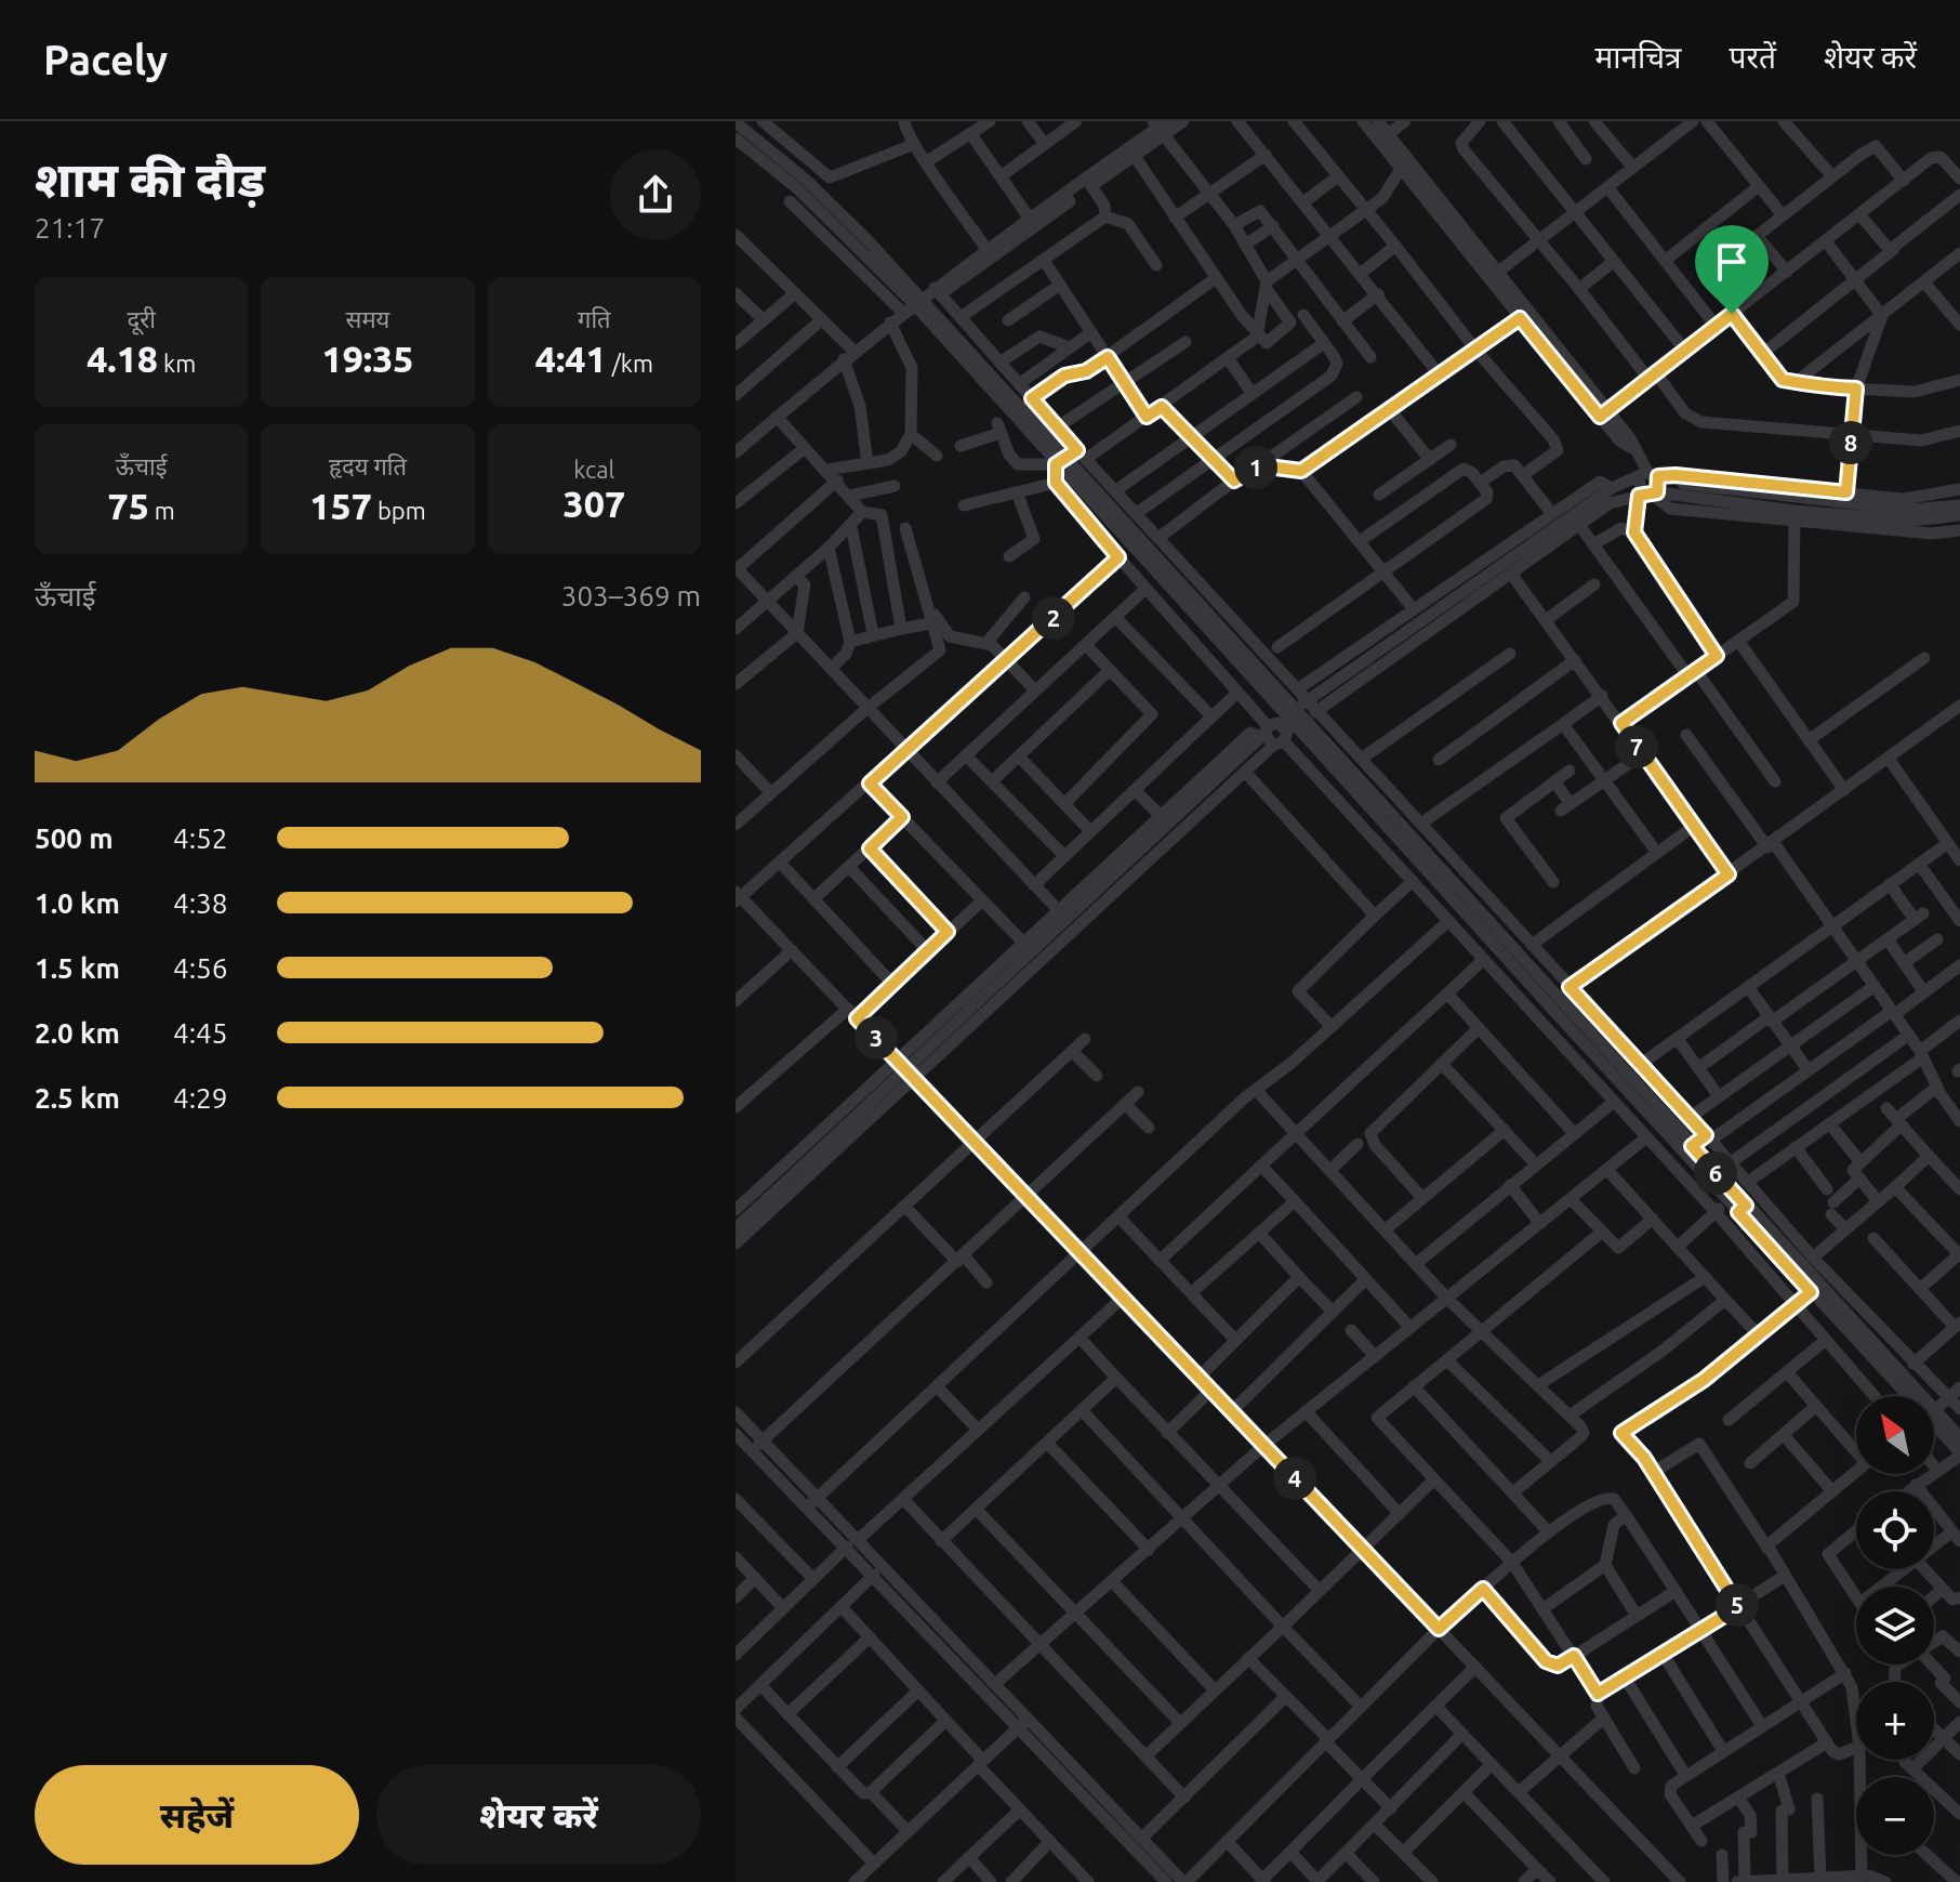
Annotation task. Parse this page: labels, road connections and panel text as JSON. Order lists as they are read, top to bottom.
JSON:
{
  "north": "top left",
  "page": {
    "header": "Pacely",
    "nav": ["मानचित्र", "परतें", "शेयर करें"],
    "heading": ["शाम की दौड़", "21:17"],
    "stats": [
      ["दूरी", "4.18 km"],
      ["समय", "19:35"],
      ["गति", "4:41 /km"],
      ["ऊँचाई", "75 m"],
      ["हृदय गति", "157 bpm"],
      ["kcal", "307"]
    ],
    "pins": [
      "8",
      "1",
      "2",
      "7",
      "3",
      "6",
      "4",
      "5"
    ],
    "chart": ["ऊँचाई", "303–369 m"],
    "list": [
      {
        "name": "500 m",
        "note": "4:52"
      },
      {
        "name": "1.0 km",
        "note": "4:38"
      },
      {
        "name": "1.5 km",
        "note": "4:56"
      },
      {
        "name": "2.0 km",
        "note": "4:45"
      },
      {
        "name": "2.5 km",
        "note": "4:29"
      }
    ],
    "map_buttons": ["+", "−"],
    "buttons": ["सहेजें", "शेयर करें"]
  }
}
